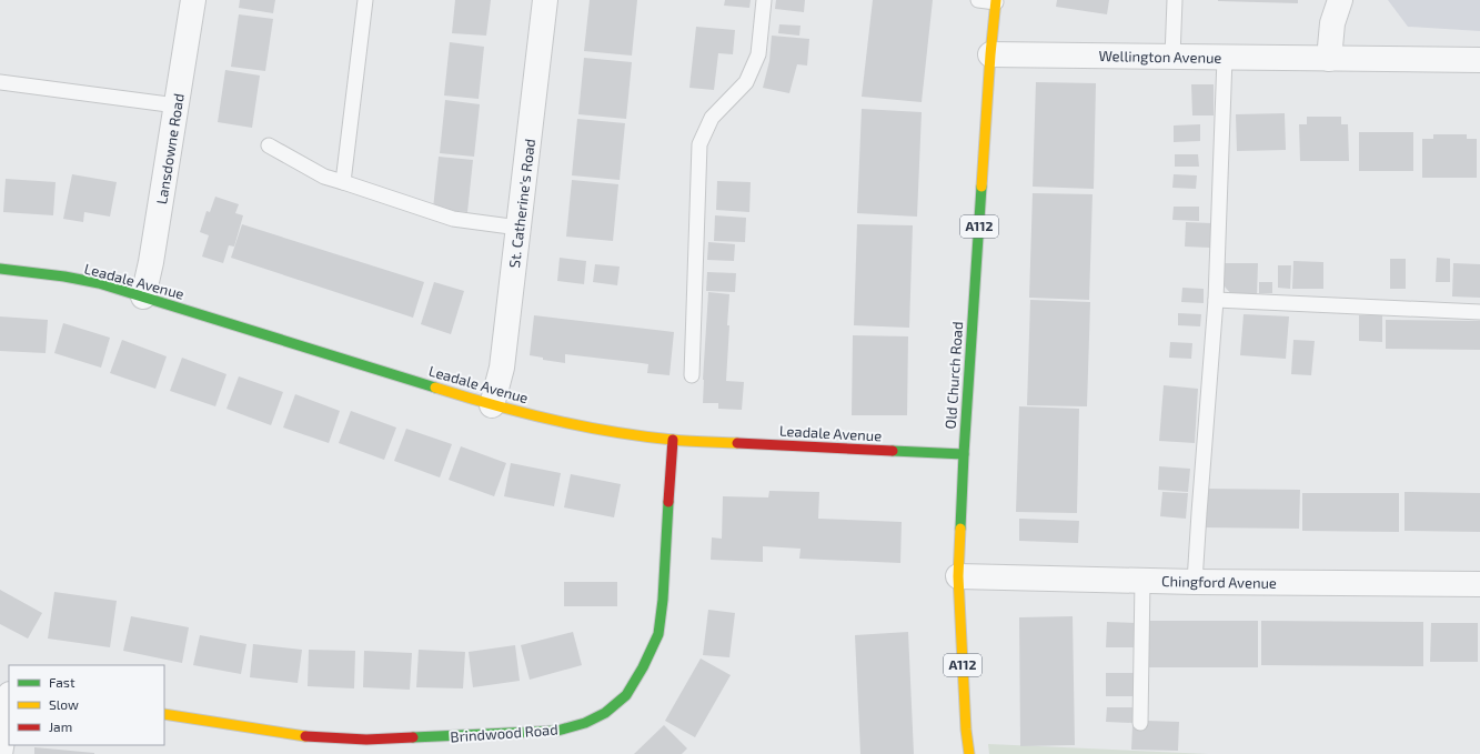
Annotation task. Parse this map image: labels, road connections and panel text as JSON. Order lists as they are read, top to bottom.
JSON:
{
  "streets": {
    "street": [
      "Wellington Avenue",
      "Lansdowne Road",
      "St. Catherine's Road",
      "A112",
      "Leadale Avenue",
      "Old Church Road",
      "Chingford Avenue",
      "Brindwood Road"
    ]
  },
  "crossings": [
    ["Wellington Avenue", "Old Church Road"],
    ["Lansdowne Road", "Leadale Avenue"],
    ["St. Catherine's Road", "Leadale Avenue"],
    ["Leadale Avenue", "Old Church Road"],
    ["Leadale Avenue", "Brindwood Road"],
    ["Old Church Road", "Chingford Avenue"]
  ],
  "legend": ["Fast", "Slow", "Jam"]
}
